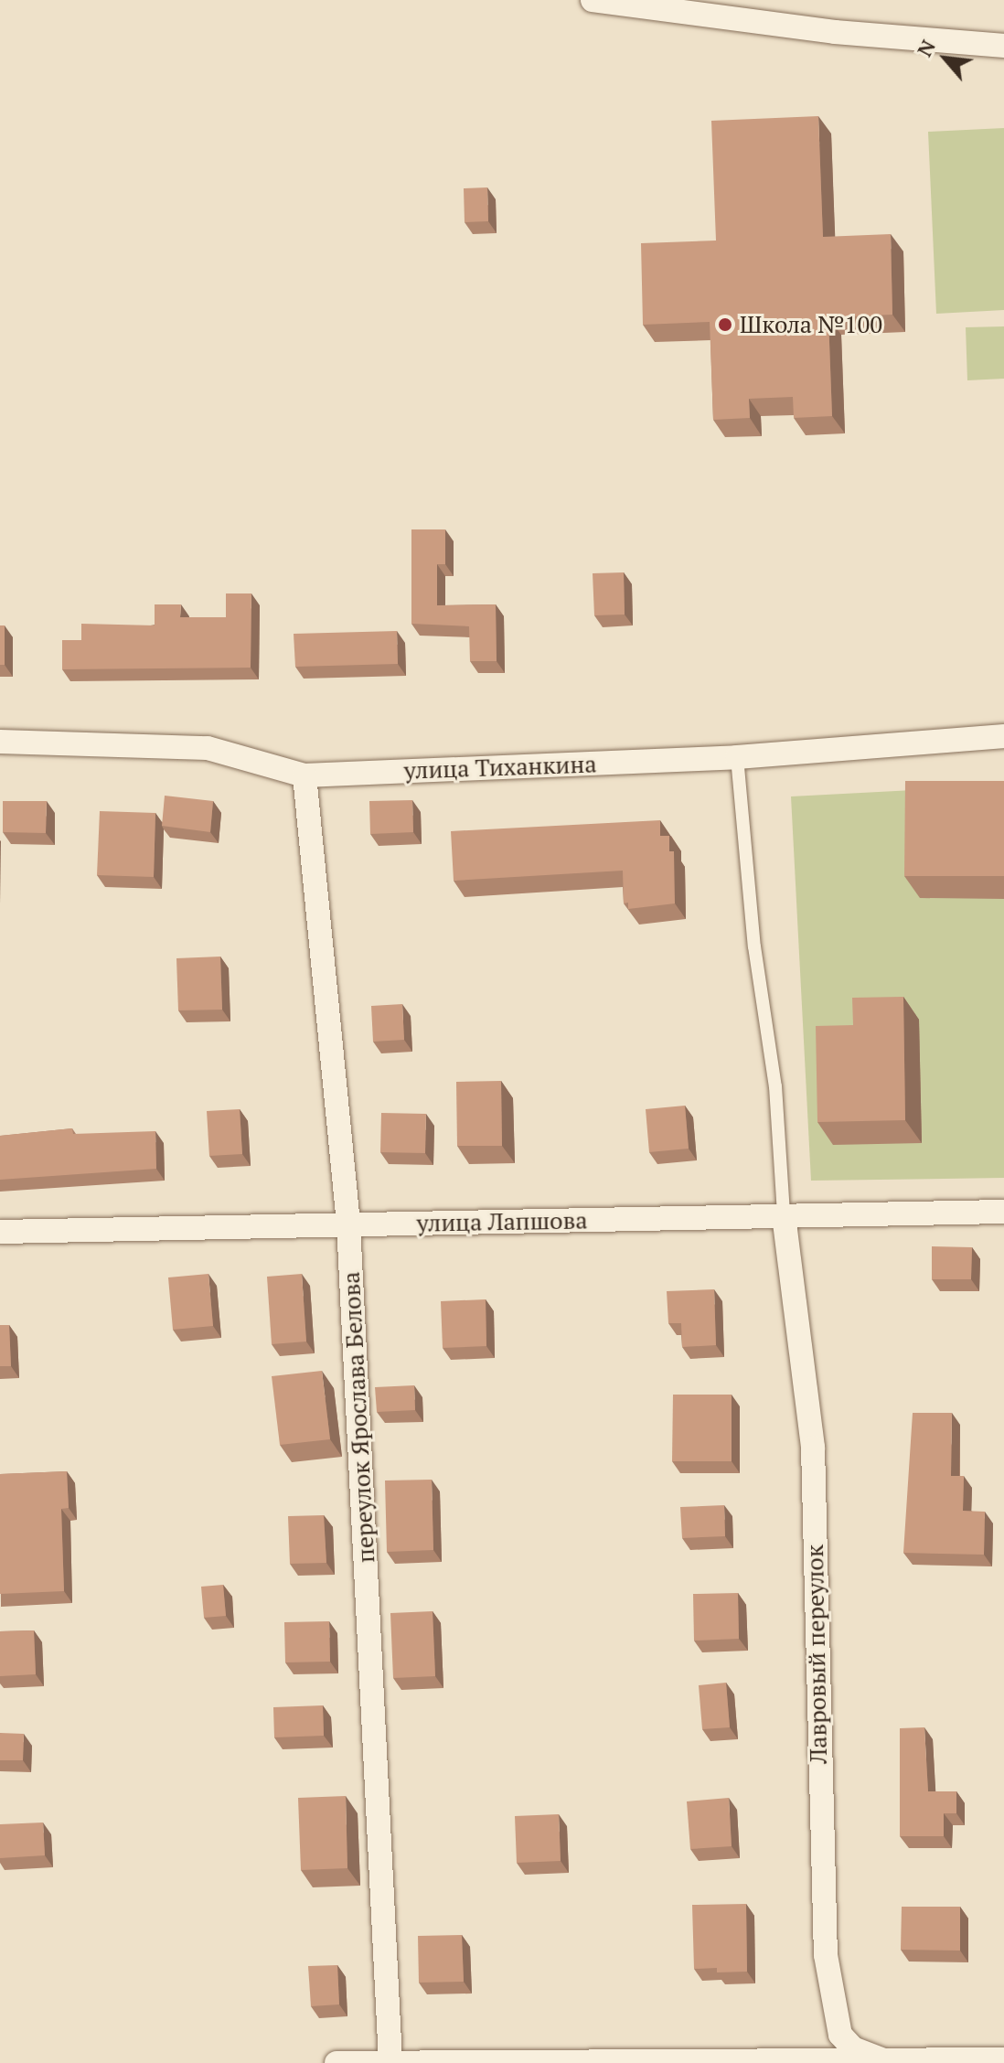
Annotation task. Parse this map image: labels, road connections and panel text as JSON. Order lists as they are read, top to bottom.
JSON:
{
  "streets": {
    "street": [
      "улица Тиханкина",
      "улица Лапшова",
      "переулок Ярослава Белова",
      "Лавровый переулок"
    ]
  },
  "crossings": [
    ["улица Тиханкина", "переулок Ярослава Белова"],
    ["улица Лапшова", "переулок Ярослава Белова"],
    ["улица Лапшова", "Лавровый переулок"]
  ],
  "places": ["Школа №100"],
  "north": "top left"
}
